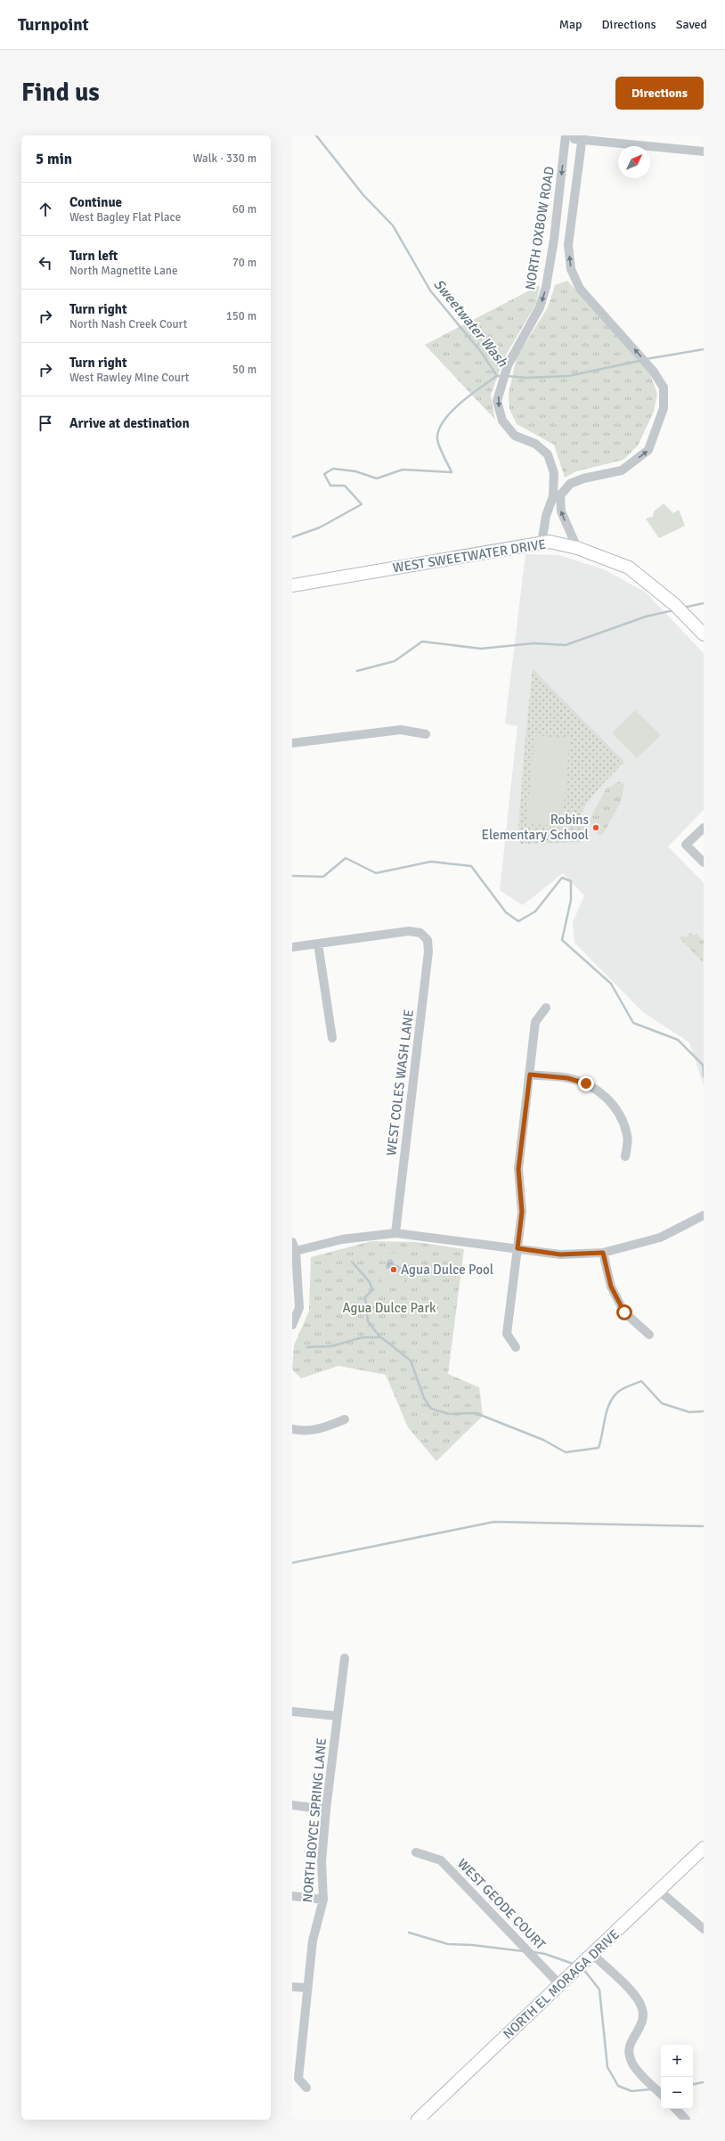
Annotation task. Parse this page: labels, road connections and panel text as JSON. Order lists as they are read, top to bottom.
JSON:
{
  "streets": {
    "street": [
      "NORTH OXBOW ROAD",
      "WEST SWEETWATER DRIVE",
      "WEST COLES WASH LANE",
      "NORTH BOYCE SPRING LANE",
      "WEST GEODE COURT",
      "NORTH EL MORAGA DRIVE"
    ]
  },
  "crossings": [
    ["NORTH OXBOW ROAD", "WEST SWEETWATER DRIVE"],
    ["WEST GEODE COURT", "NORTH EL MORAGA DRIVE"]
  ],
  "one_way": ["NORTH OXBOW ROAD"],
  "water": ["Sweetwater Wash"],
  "parks": ["Agua Dulce Park"],
  "places": ["Robins Elementary School", "Agua Dulce Pool"],
  "north": "top right",
  "page": {
    "header": "Turnpoint",
    "nav": ["Map", "Directions", "Saved"],
    "buttons": "Directions",
    "title": "Find us",
    "heading": ["5 min", "Walk · 330 m"],
    "list": [
      ["Continue", "West Bagley Flat Place", "60 m"],
      ["Turn left", "North Magnetite Lane", "70 m"],
      ["Turn right", "North Nash Creek Court", "150 m"],
      ["Turn right", "West Rawley Mine Court", "50 m"],
      "Arrive at destination"
    ],
    "map_buttons": ["+", "−"]
  }
}
